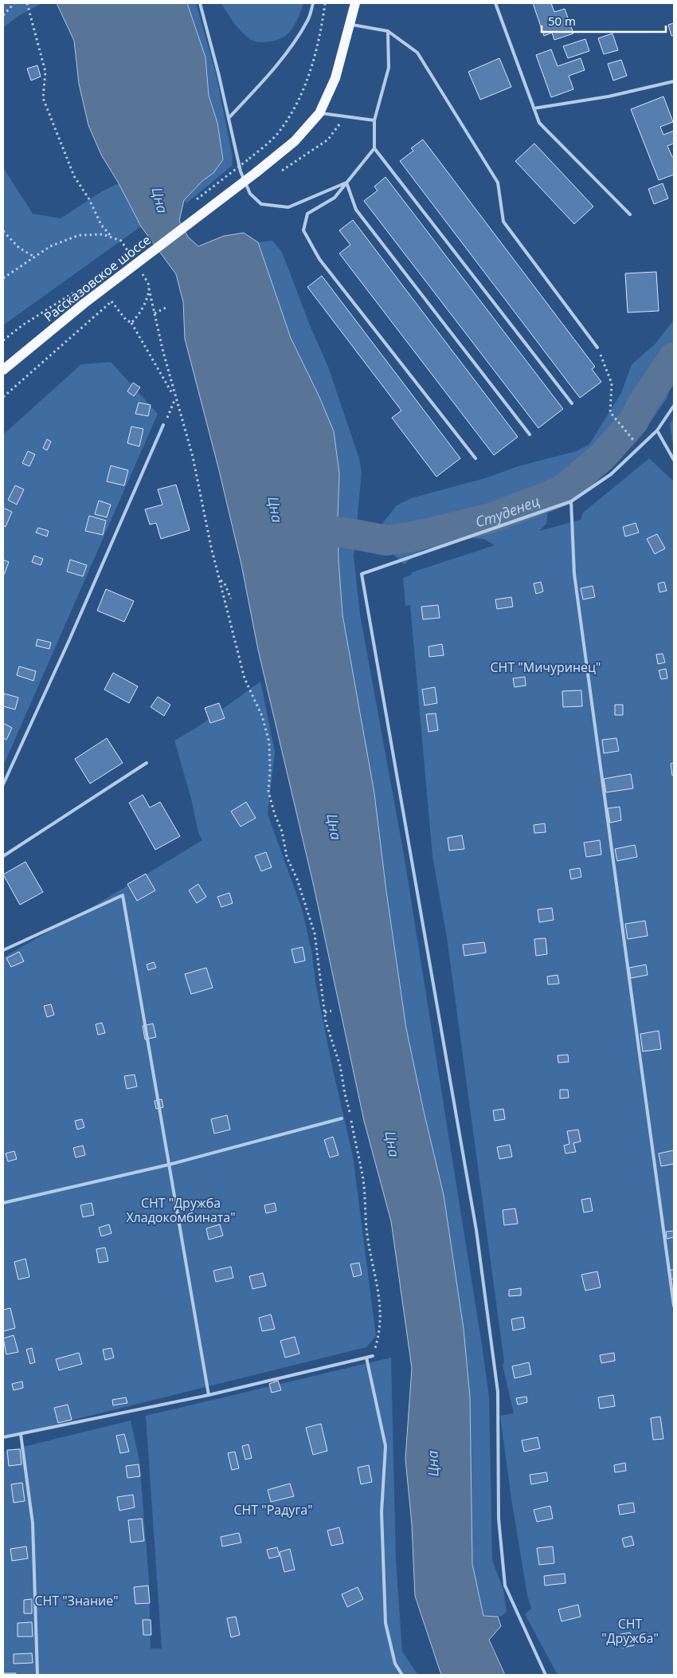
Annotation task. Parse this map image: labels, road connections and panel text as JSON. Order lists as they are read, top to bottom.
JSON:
{
  "streets": {
    "main road": ["Рассказовское шоссе"]
  },
  "water": ["Цна", "Студенец"],
  "parks": [
    "СНТ \"Мичуринец\"",
    "СНТ \"Дружба Хладокомбината\"",
    "СНТ \"Радуга\"",
    "СНТ \"Знание\"",
    "СНТ \"Дружба\""
  ],
  "scale_bar": "50 m"
}
